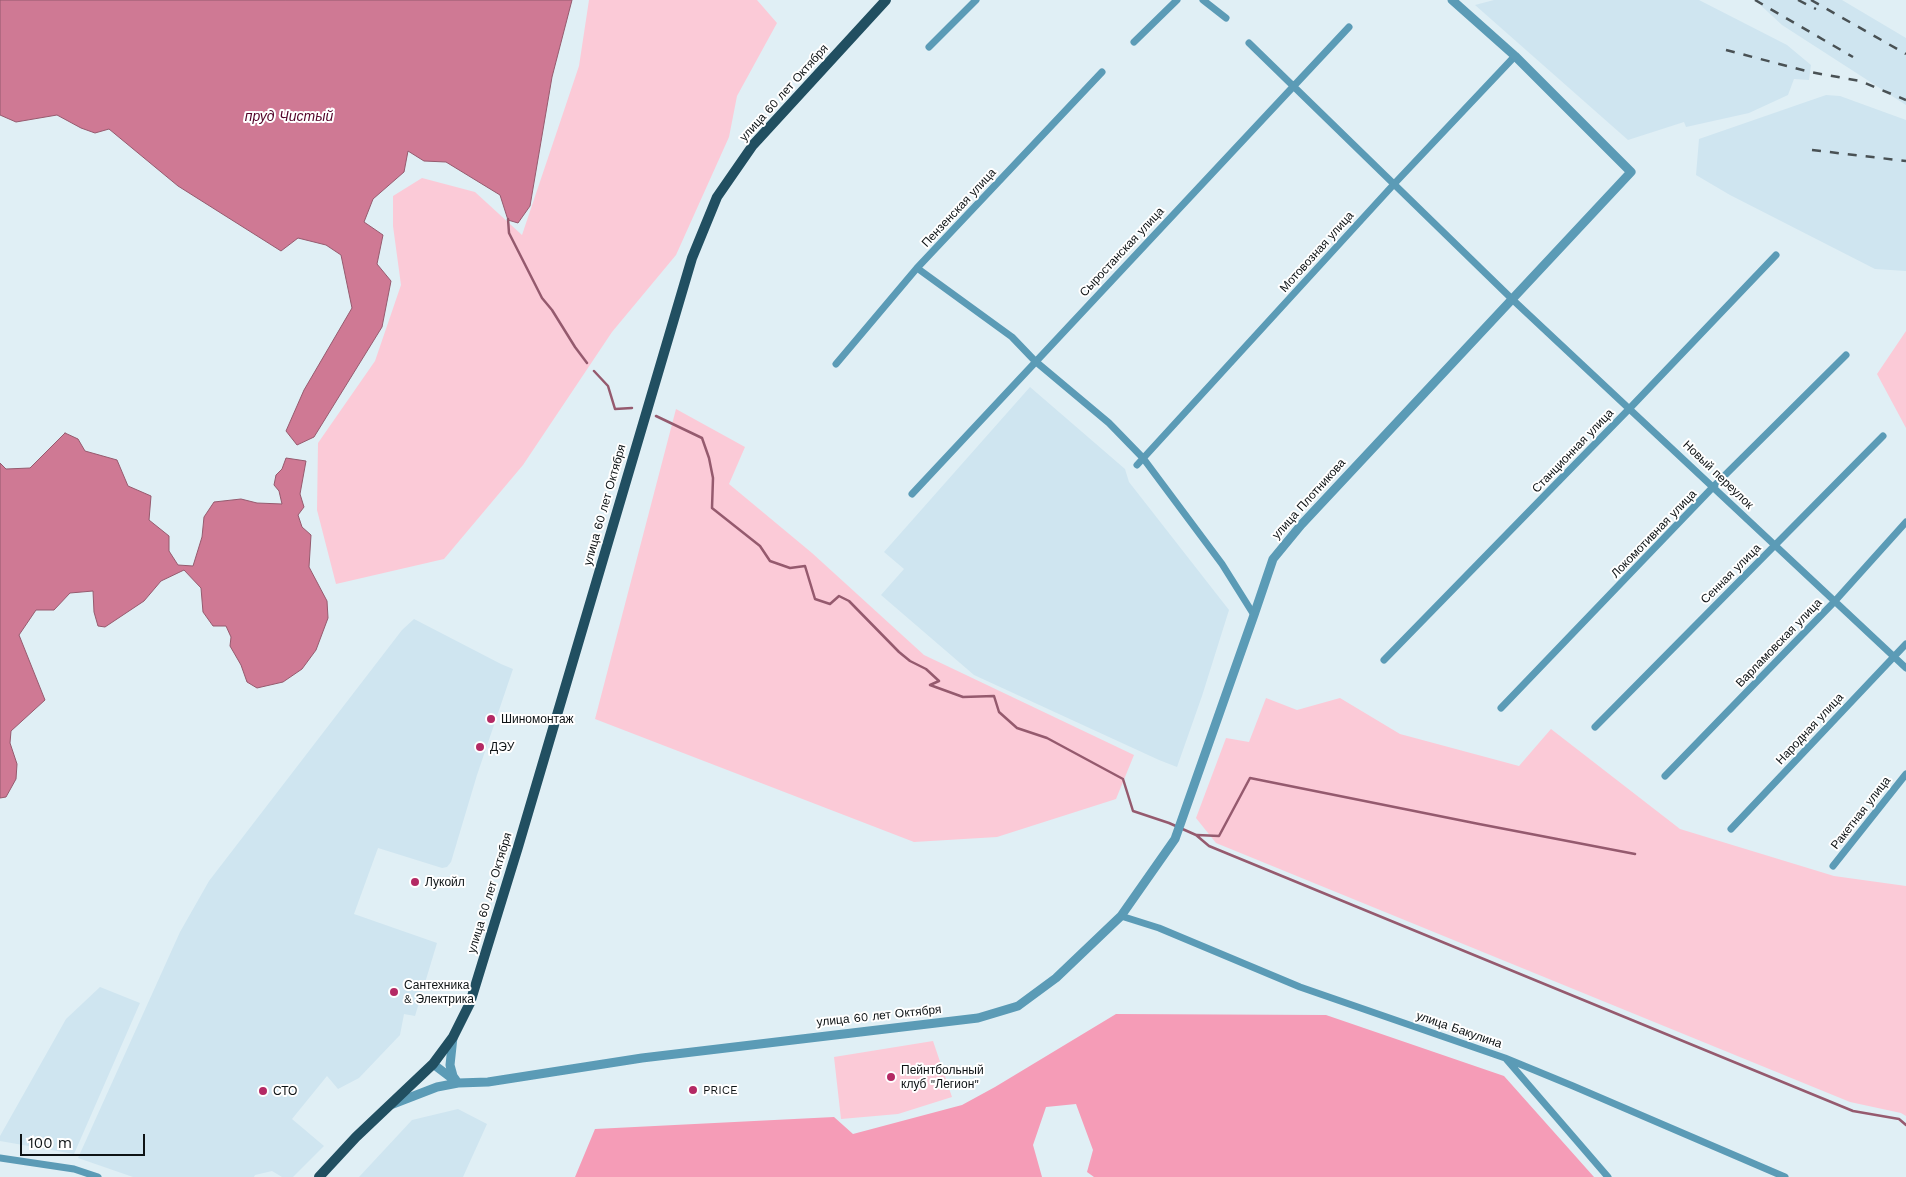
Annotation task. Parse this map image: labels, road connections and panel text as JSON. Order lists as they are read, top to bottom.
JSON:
{
  "streets": {
    "main road": ["улица 60 лет Октября"],
    "street": [
      "Пензенская улица",
      "Сыростанская улица",
      "Мотовозная улица",
      "Станционная улица",
      "Новый переулок",
      "улица Плотникова",
      "Локомотивная улица",
      "Сенная улица",
      "Варламовская улица",
      "Народная улица",
      "Ракетная улица",
      "улица Бакулина"
    ]
  },
  "crossings": [
    ["улица 60 лет Октября", "улица Плотникова"],
    ["улица 60 лет Октября", "улица Бакулина"],
    ["Сыростанская улица", "Новый переулок"],
    ["Мотовозная улица", "Новый переулок"],
    ["Мотовозная улица", "улица Плотникова"],
    ["Станционная улица", "Новый переулок"],
    ["Новый переулок", "улица Плотникова"],
    ["Новый переулок", "Локомотивная улица"],
    ["Новый переулок", "Сенная улица"],
    ["Новый переулок", "Варламовская улица"],
    ["Новый переулок", "Народная улица"],
    ["улица Плотникова", "улица Бакулина"]
  ],
  "water": ["пруд Чистый"],
  "places": [
    "Шиномонтаж",
    "ДЭУ",
    "Лукойл",
    "Сантехника & Электрика",
    "Пейнтбольный клуб \"Легион\"",
    "PRICE",
    "СТО"
  ],
  "scale_bar": "100 m"
}
